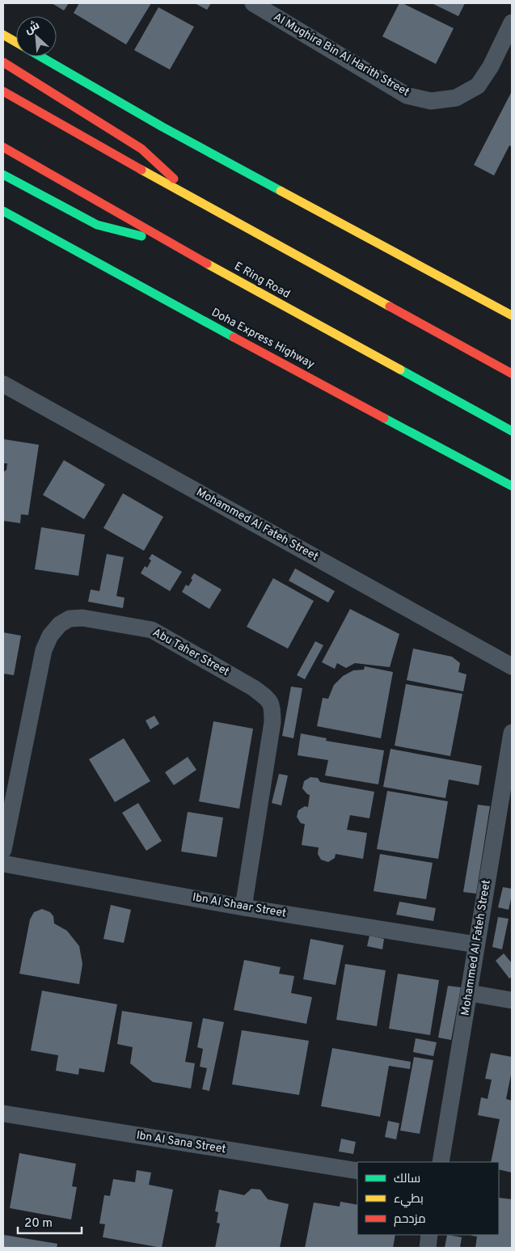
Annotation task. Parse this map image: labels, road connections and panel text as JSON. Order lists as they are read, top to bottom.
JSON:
{
  "streets": {
    "main road": ["E Ring Road", "Doha Express Highway"],
    "street": [
      "Al Mughira Bin Al Harith Street",
      "Mohammed Al Fateh Street",
      "Abu Taher Street",
      "Ibn Al Shaar Street",
      "Ibn Al Sana Street"
    ]
  },
  "crossings": [
    ["Mohammed Al Fateh Street", "Ibn Al Shaar Street"],
    ["Abu Taher Street", "Ibn Al Shaar Street"]
  ],
  "legend": ["سالك", "بطيء", "مزدحم"],
  "scale_bar": "20 m",
  "north": "top left"
}
